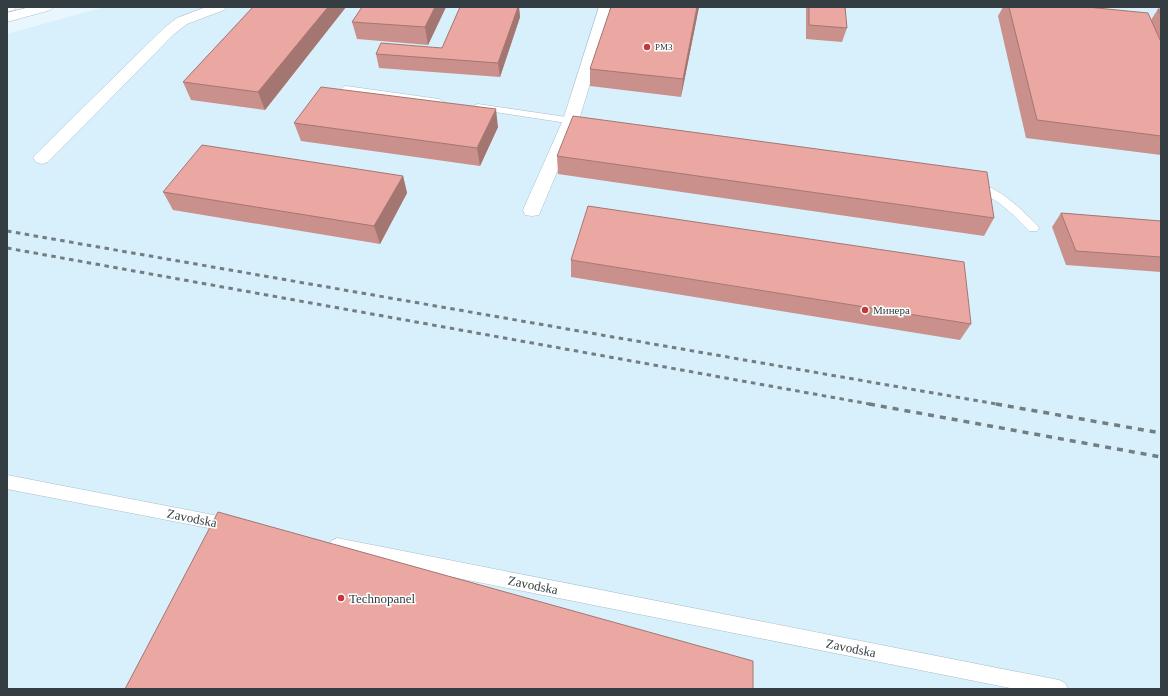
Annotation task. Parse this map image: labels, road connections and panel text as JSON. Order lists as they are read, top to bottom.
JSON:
{
  "streets": {
    "lane": ["Zavodska"]
  },
  "places": ["РМЗ", "Минера", "Technopanel"]
}
